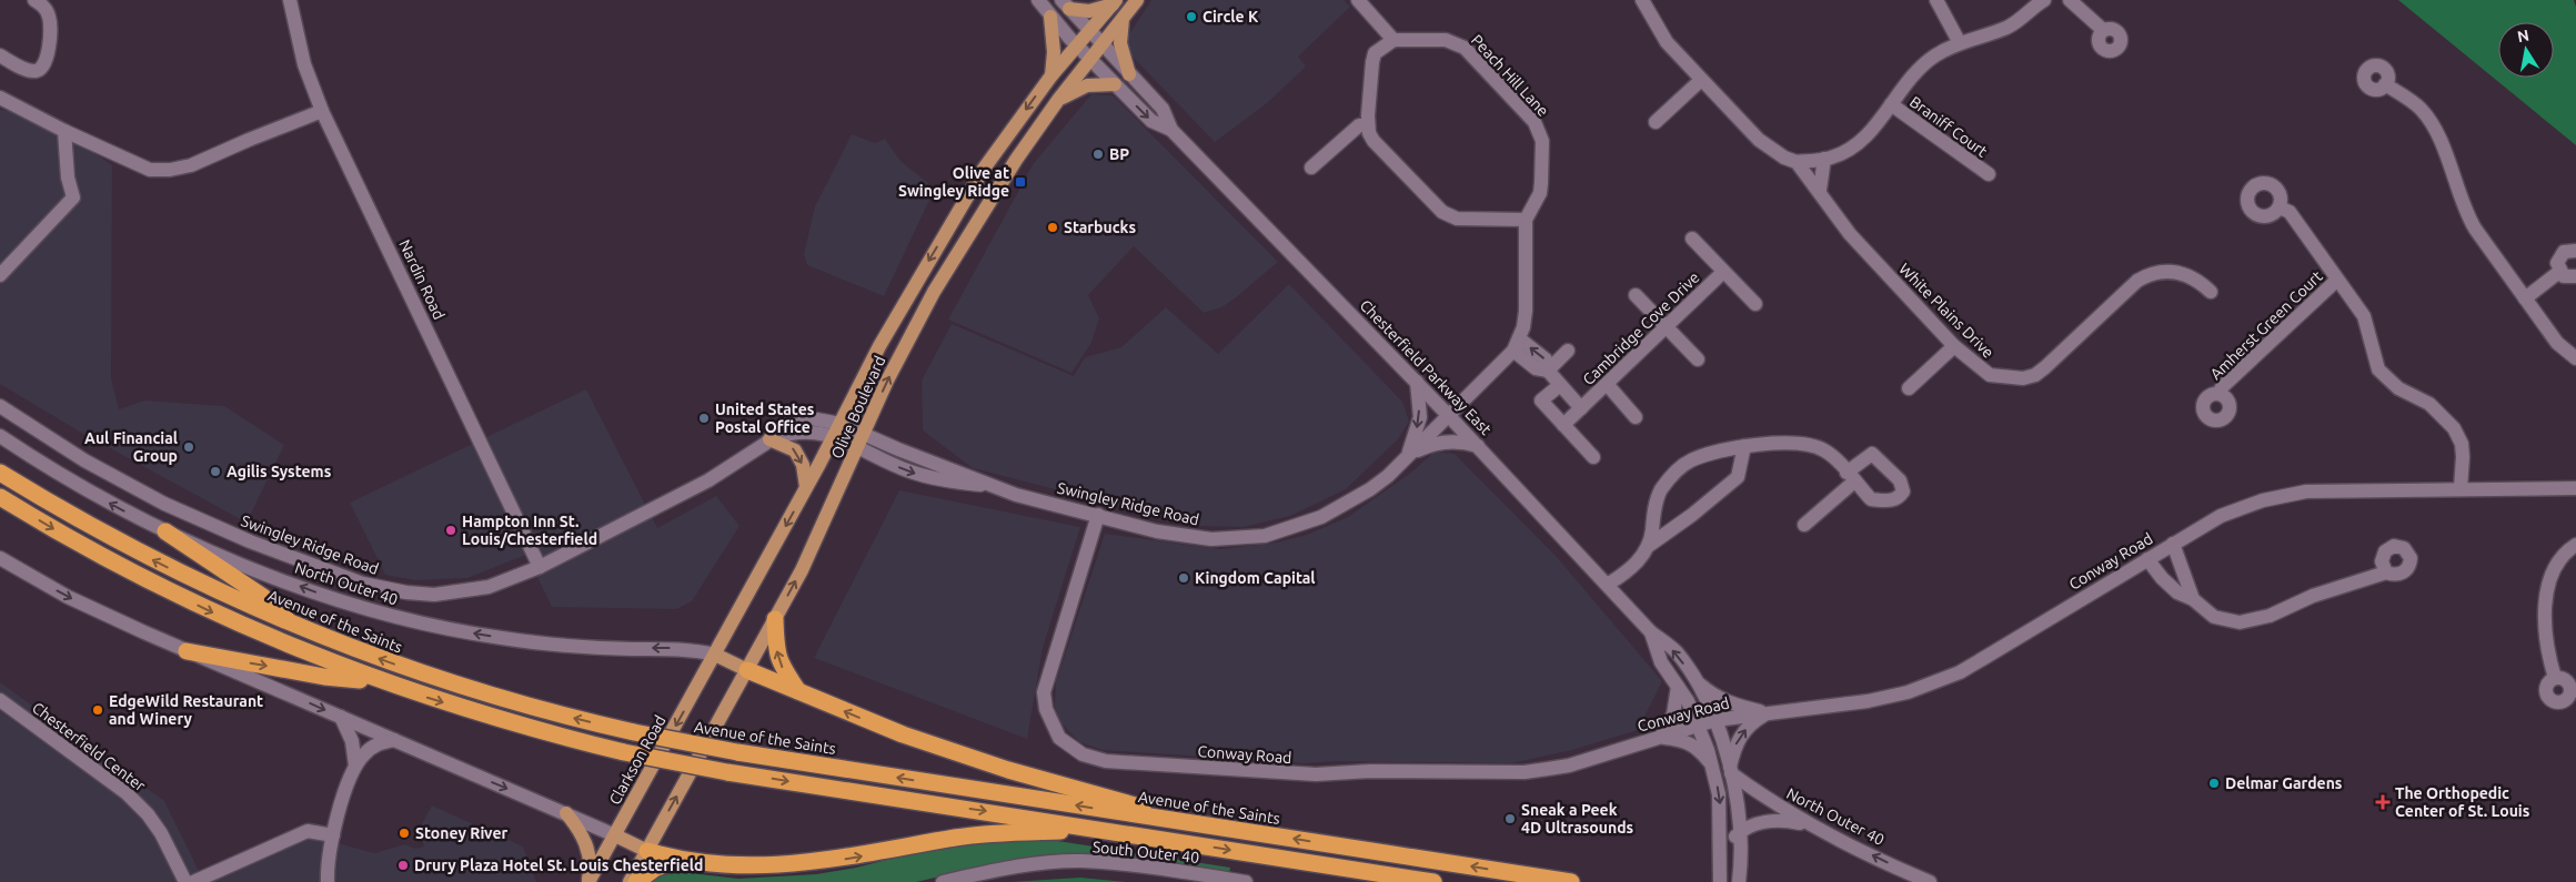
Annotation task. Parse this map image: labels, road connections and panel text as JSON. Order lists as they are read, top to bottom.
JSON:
{
  "streets": {
    "highway": ["Avenue of the Saints"],
    "main road": ["Olive Boulevard", "Clarkson Road"],
    "street": [
      "Peach Hill Lane",
      "Braniff Court",
      "Nardin Road",
      "White Plains Drive",
      "Amherst Green Court",
      "Cambridge Cove Drive",
      "Chesterfield Parkway East",
      "Swingley Ridge Road",
      "Conway Road",
      "North Outer 40",
      "Chesterfield Center",
      "South Outer 40"
    ]
  },
  "crossings": [
    ["Peach Hill Lane", "Cambridge Cove Drive"],
    ["Nardin Road", "Swingley Ridge Road"],
    ["Chesterfield Parkway East", "Olive Boulevard"],
    ["Chesterfield Parkway East", "Swingley Ridge Road"],
    ["Chesterfield Parkway East", "Conway Road"],
    ["Chesterfield Parkway East", "North Outer 40"],
    ["Olive Boulevard", "Swingley Ridge Road"],
    ["Olive Boulevard", "North Outer 40"],
    ["Olive Boulevard", "Clarkson Road"],
    ["Swingley Ridge Road", "Conway Road"],
    ["North Outer 40", "Clarkson Road"]
  ],
  "one_way": ["Clarkson Road"],
  "places": {
    "other": [
      "Circle K",
      "BP",
      "Starbucks",
      "United States Postal Office",
      "Aul Financial Group",
      "Agilis Systems",
      "Hampton Inn St. Louis/Chesterfield",
      "Kingdom Capital",
      "EdgeWild Restaurant and Winery",
      "Delmar Gardens",
      "Sneak a Peek 4D Ultrasounds",
      "Stoney River",
      "Drury Plaza Hotel St. Louis Chesterfield"
    ],
    "transit": ["Olive at Swingley Ridge"],
    "health": ["The Orthopedic Center of St. Louis"]
  },
  "north": "top"
}
